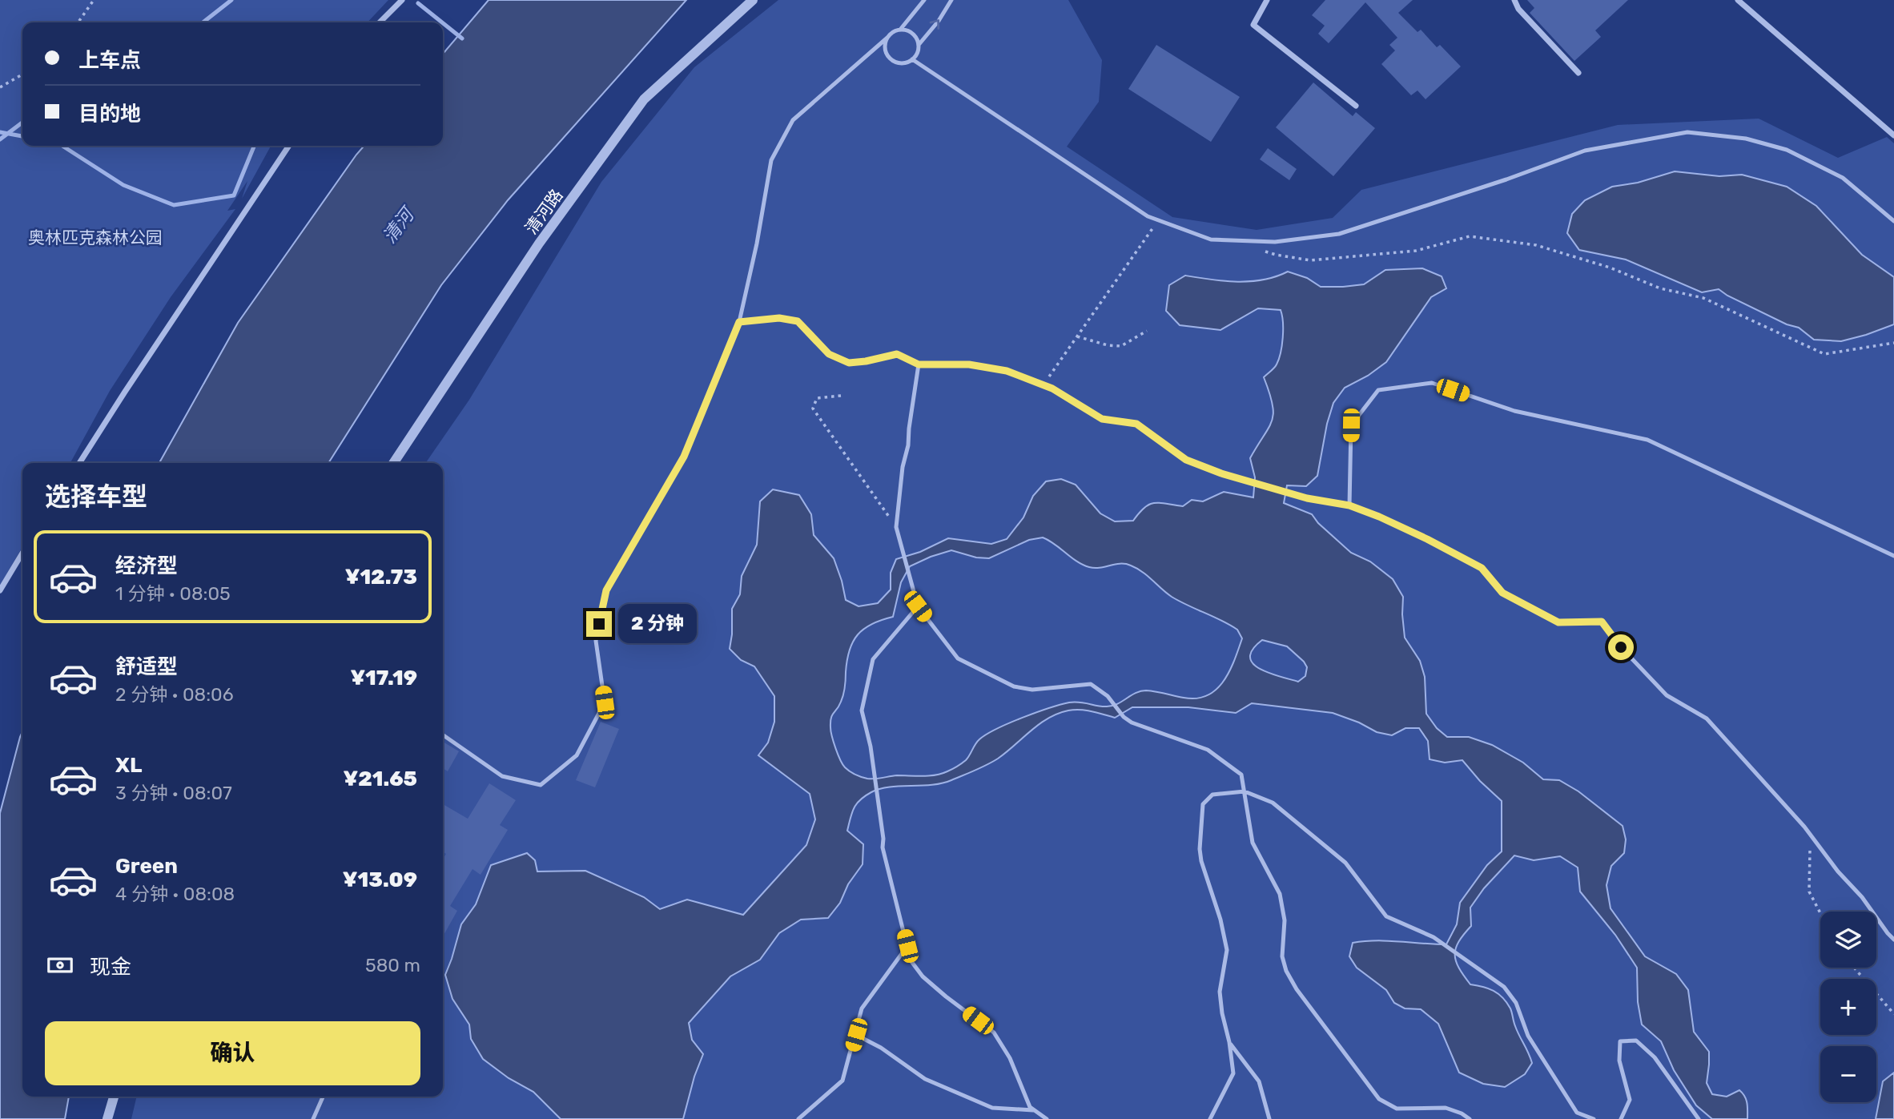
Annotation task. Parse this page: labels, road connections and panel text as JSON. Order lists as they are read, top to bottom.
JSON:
{
  "streets": {
    "street": ["清河路"]
  },
  "water": ["清河"],
  "parks": ["奥林匹克森林公园"],
  "page": {
    "banner": ["上车点", "目的地"],
    "heading": "选择车型",
    "list": [
      {
        "name": "经济型",
        "note": "1 分钟 · 08:05",
        "value": "¥12.73"
      },
      {
        "name": "舒适型",
        "note": "2 分钟 · 08:06",
        "value": "¥17.19"
      },
      {
        "name": "XL",
        "note": "3 分钟 · 08:07",
        "value": "¥21.65"
      },
      {
        "name": "Green",
        "note": "4 分钟 · 08:08",
        "value": "¥13.09"
      }
    ],
    "bubble": "2 分钟",
    "map_buttons": ["+", "−"],
    "pay": ["现金", "580 m"],
    "buttons": "确认"
  }
}
